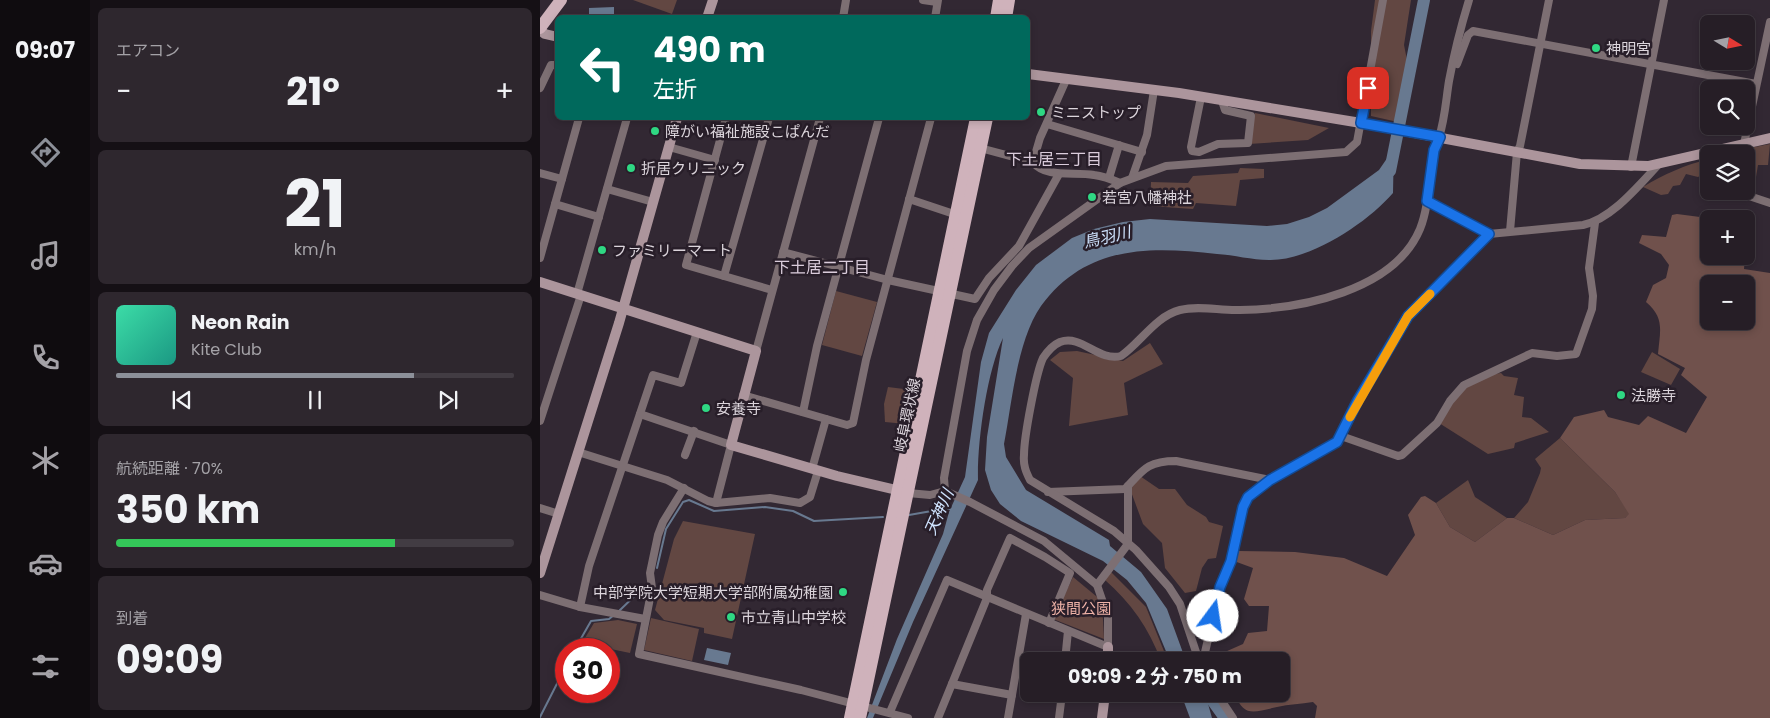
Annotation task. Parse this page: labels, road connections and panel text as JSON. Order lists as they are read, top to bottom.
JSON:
{
  "streets": {
    "main road": ["岐阜環状線"]
  },
  "districts": ["下土居三丁目", "下土居二丁目"],
  "water": ["鳥羽川", "天神川"],
  "parks": ["狭間公園"],
  "places": [
    "神明宮",
    "ミニストップ",
    "障がい福祉施設こぱんだ",
    "折居クリニック",
    "若宮八幡神社",
    "ファミリーマート",
    "法勝寺",
    "安養寺",
    "中部学院大学短期大学部附属幼稚園",
    "市立青山中学校"
  ],
  "north": "right",
  "page": {
    "tabs": "09:07",
    "tile": [
      "エアコン",
      ["21", "km/h"],
      ["航続距離 · 70%", "350 km"],
      ["到着", "09:09"]
    ],
    "map_buttons": ["+", "−"],
    "turn": ["490 m", "左折"],
    "heat": ["−", "21°", "+"],
    "song": ["Neon Rain", "Kite Club"],
    "limit": "30",
    "trip": "09:09 · 2 分 · 750 m"
  }
}
